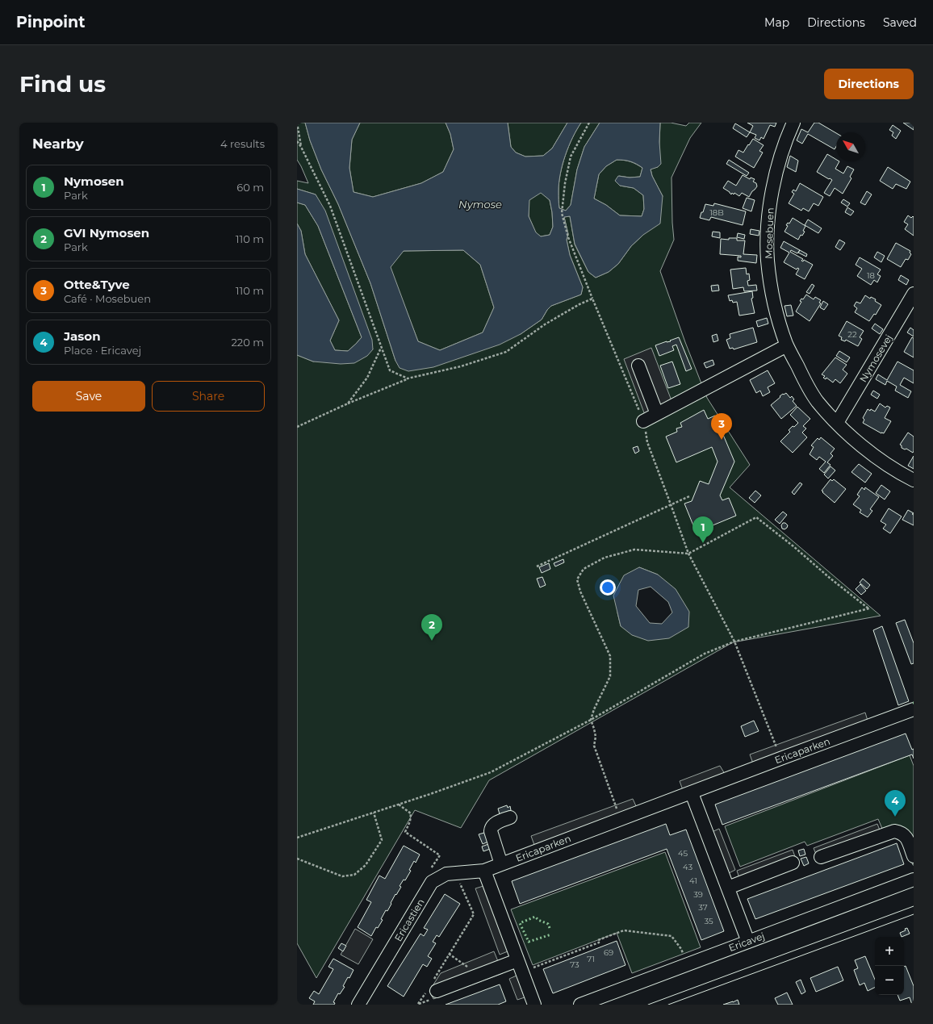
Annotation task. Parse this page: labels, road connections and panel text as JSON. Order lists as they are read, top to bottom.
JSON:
{
  "streets": {
    "street": [
      "Mosebuen",
      "Nymosevej",
      "Ericaparken",
      "Ericastien",
      "Ericavej"
    ]
  },
  "crossings": [
    ["Mosebuen", "Nymosevej"],
    ["Ericaparken", "Ericastien"]
  ],
  "water": ["Nymose"],
  "house_numbers": [
    "18B",
    "18",
    "22",
    "45",
    "43",
    "41",
    "39",
    "37",
    "35",
    "69",
    "71",
    "73"
  ],
  "north": "top left",
  "page": {
    "header": "Pinpoint",
    "nav": ["Map", "Directions", "Saved"],
    "buttons": [
      "Directions",
      ["Save", "Share"]
    ],
    "title": "Find us",
    "heading": ["Nearby", "4 results"],
    "list": [
      {
        "mark": "1",
        "name": "Nymosen",
        "note": "Park",
        "value": "60 m"
      },
      {
        "mark": "2",
        "name": "GVI Nymosen",
        "note": "Park",
        "value": "110 m"
      },
      {
        "mark": "3",
        "name": "Otte&Tyve",
        "note": "Café · Mosebuen",
        "value": "110 m"
      },
      {
        "mark": "4",
        "name": "Jason",
        "note": "Place · Ericavej",
        "value": "220 m"
      }
    ],
    "pins": [
      "3",
      "1",
      "2",
      "4"
    ],
    "map_buttons": ["+", "−"]
  }
}
